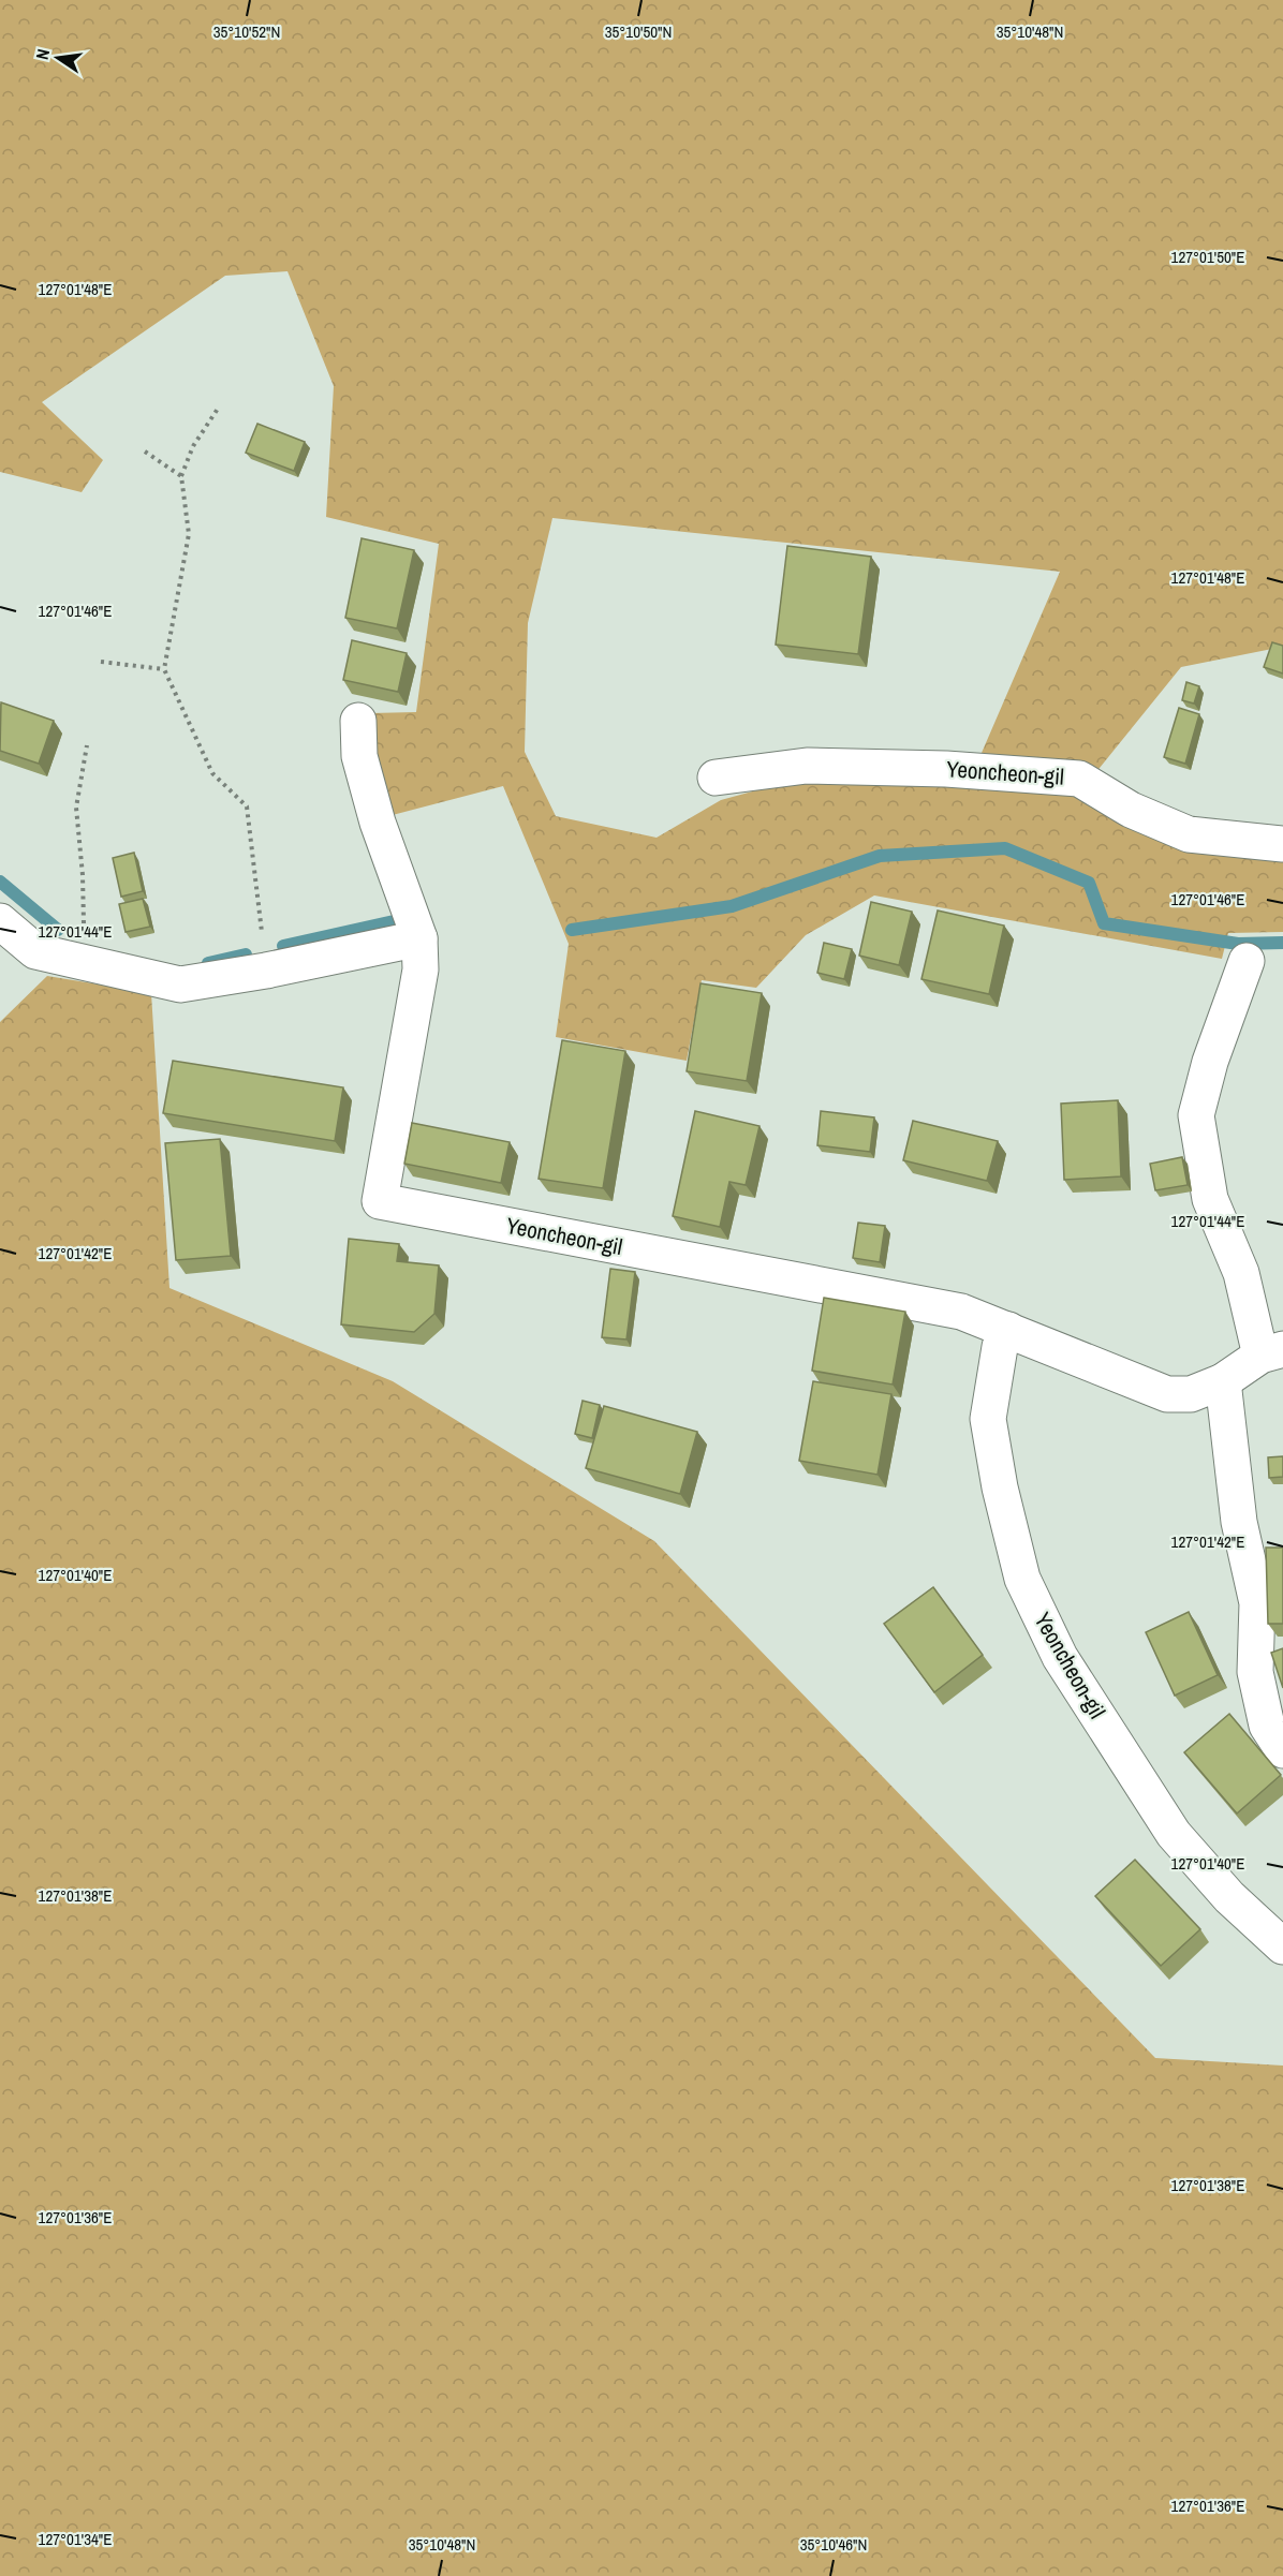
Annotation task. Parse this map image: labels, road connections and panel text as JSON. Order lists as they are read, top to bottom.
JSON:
{
  "streets": {
    "street": ["Yeoncheon-gil"]
  },
  "north": "left",
  "coordinates": [
    "35°10'50\"N",
    "35°10'52\"N",
    "35°10'48\"N",
    "127°01'50\"E",
    "127°01'48\"E",
    "127°01'46\"E",
    "127°01'44\"E",
    "127°01'42\"E",
    "127°01'40\"E",
    "127°01'38\"E",
    "127°01'36\"E",
    "127°01'34\"E",
    "35°10'46\"N"
  ]
}
